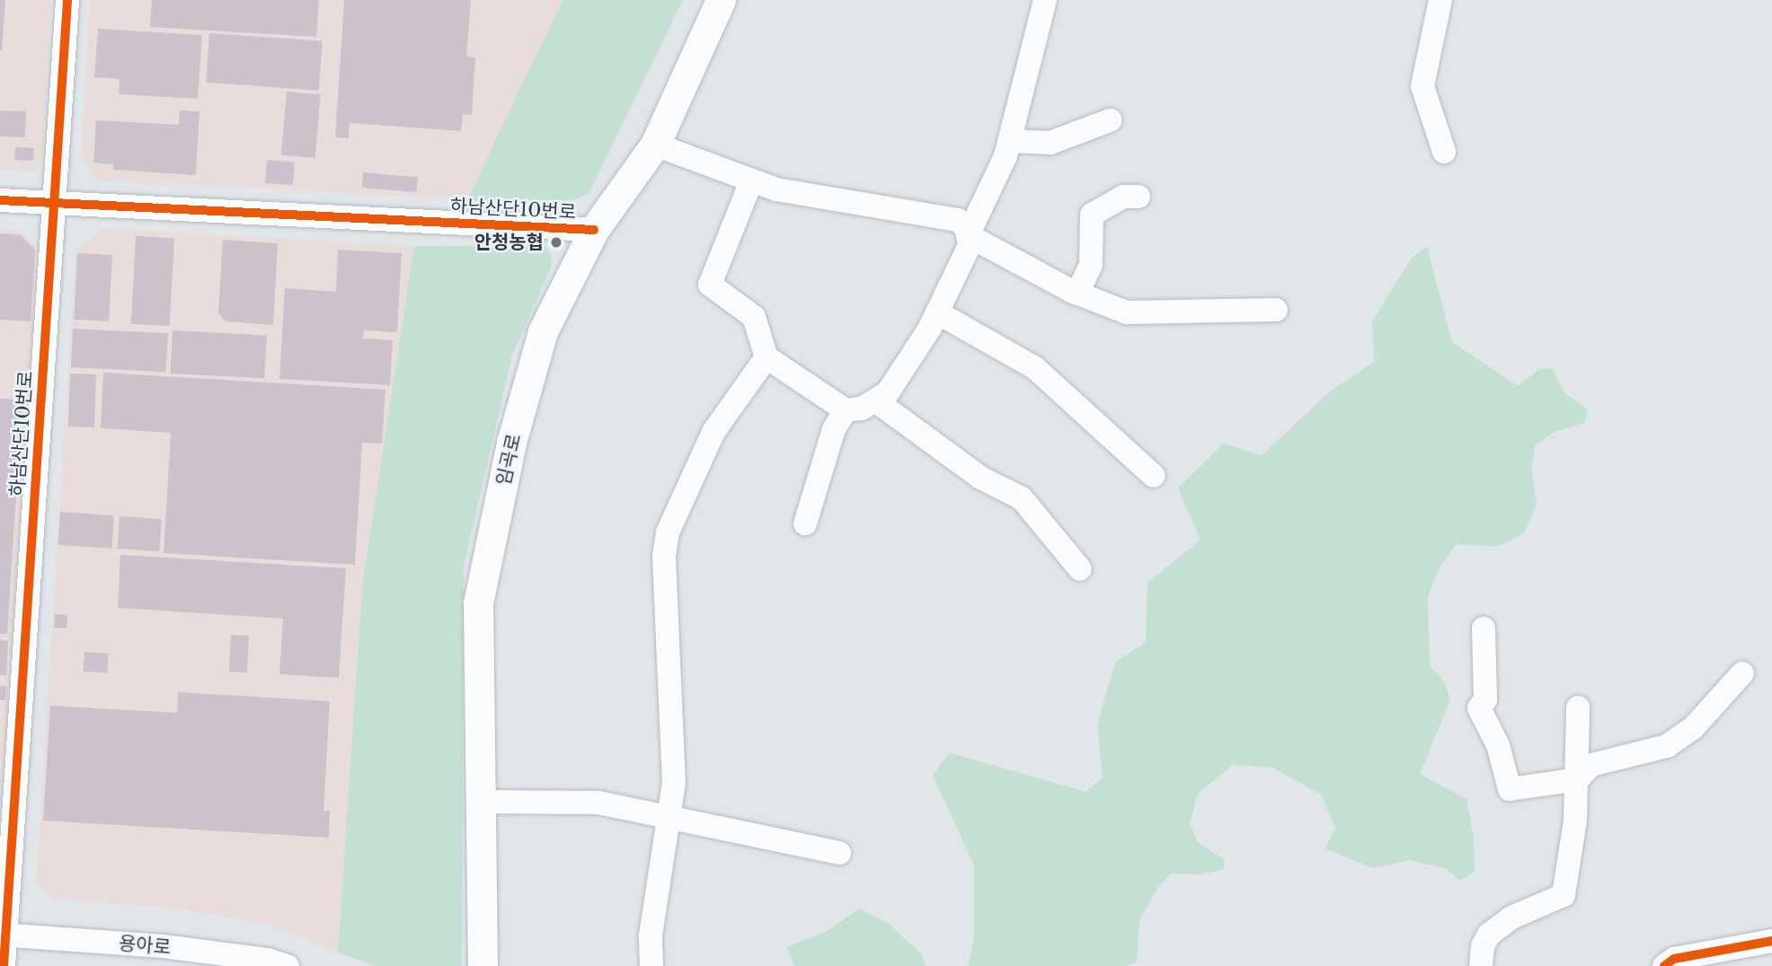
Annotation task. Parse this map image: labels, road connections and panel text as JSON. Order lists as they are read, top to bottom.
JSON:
{
  "streets": {
    "main road": ["임곡로"],
    "street": ["하남산단10번로", "용아로"]
  },
  "crossings": [
    ["하남산단10번로", "임곡로"],
    ["하남산단10번로", "용아로"]
  ],
  "places": ["안청농협"]
}
